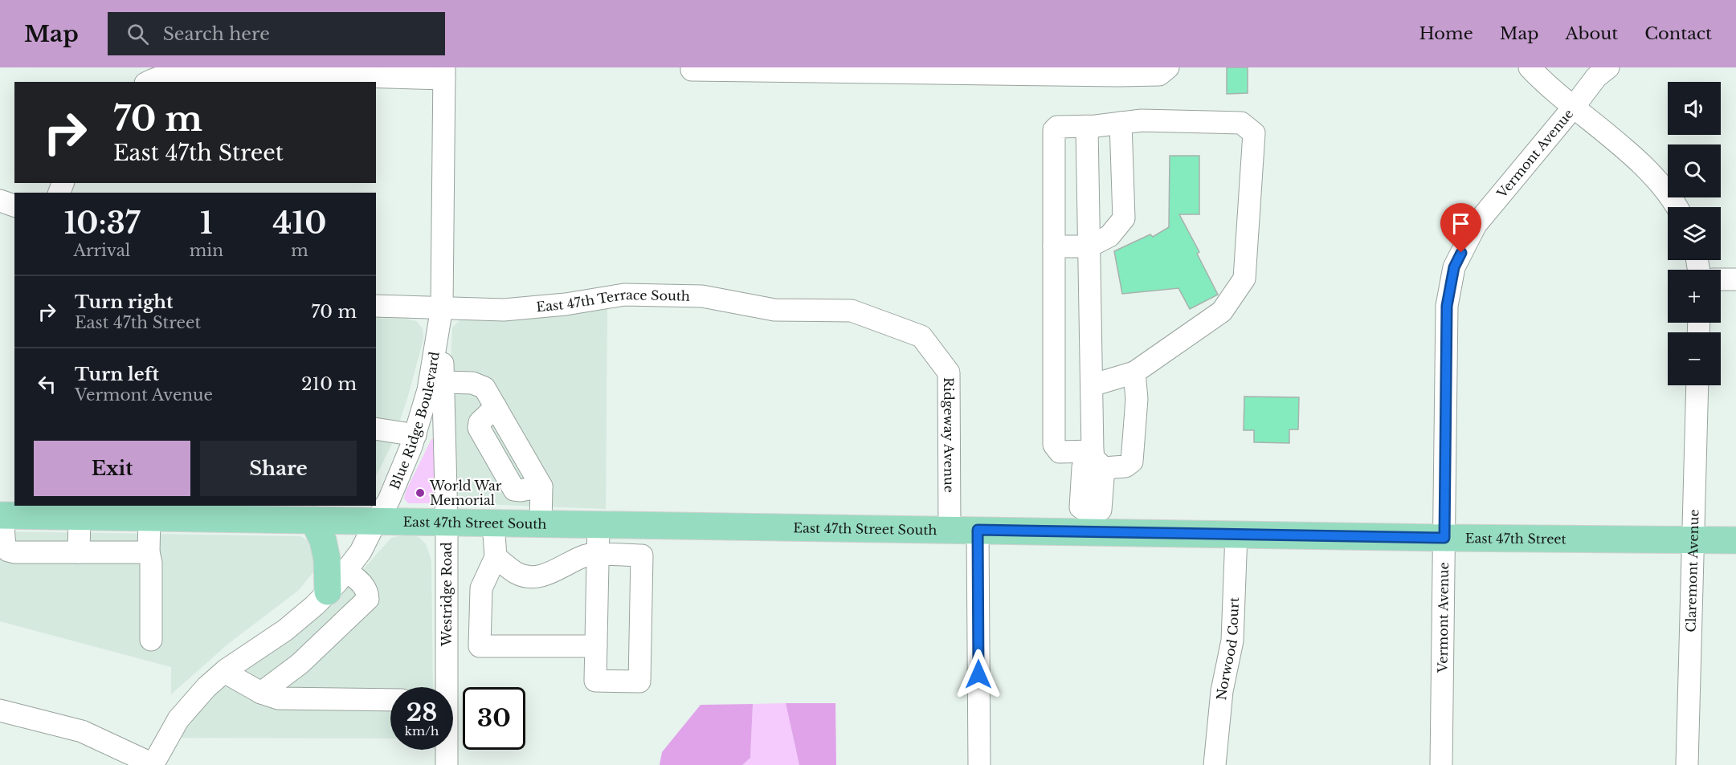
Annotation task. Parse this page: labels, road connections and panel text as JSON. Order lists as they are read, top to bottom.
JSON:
{
  "streets": {
    "main road": ["East 47th Street South", "East 47th Street"],
    "street": [
      "Vermont Avenue",
      "East 47th Terrace South",
      "Blue Ridge Boulevard",
      "Ridgeway Avenue",
      "Claremont Avenue",
      "Westridge Road",
      "Norwood Court"
    ]
  },
  "crossings": [
    ["Vermont Avenue", "East 47th Street"],
    ["East 47th Terrace South", "Blue Ridge Boulevard"],
    ["East 47th Terrace South", "Ridgeway Avenue"],
    ["East 47th Terrace South", "Westridge Road"],
    ["Blue Ridge Boulevard", "East 47th Street South"],
    ["Blue Ridge Boulevard", "Westridge Road"],
    ["Ridgeway Avenue", "East 47th Street South"],
    ["Ridgeway Avenue", "East 47th Street"],
    ["East 47th Street South", "East 47th Street"],
    ["East 47th Street South", "Westridge Road"],
    ["East 47th Street", "Claremont Avenue"],
    ["East 47th Street", "Norwood Court"]
  ],
  "places": ["World War Memorial"],
  "page": {
    "header": "Map",
    "search": "Search here",
    "nav": [
      "Home",
      "Map",
      "About",
      "Contact"
    ],
    "map_buttons": ["+", "−"],
    "turn": ["70 m", "East 47th Street"],
    "eta": [
      "10:37",
      "Arrival",
      "1",
      "min",
      "410",
      "m"
    ],
    "list": [
      {
        "name": "Turn right",
        "note": "East 47th Street",
        "value": "70 m"
      },
      {
        "name": "Turn left",
        "note": "Vermont Avenue",
        "value": "210 m"
      }
    ],
    "buttons": ["Exit", "Share"],
    "speed": "28 km/h",
    "limit": "30"
  }
}
